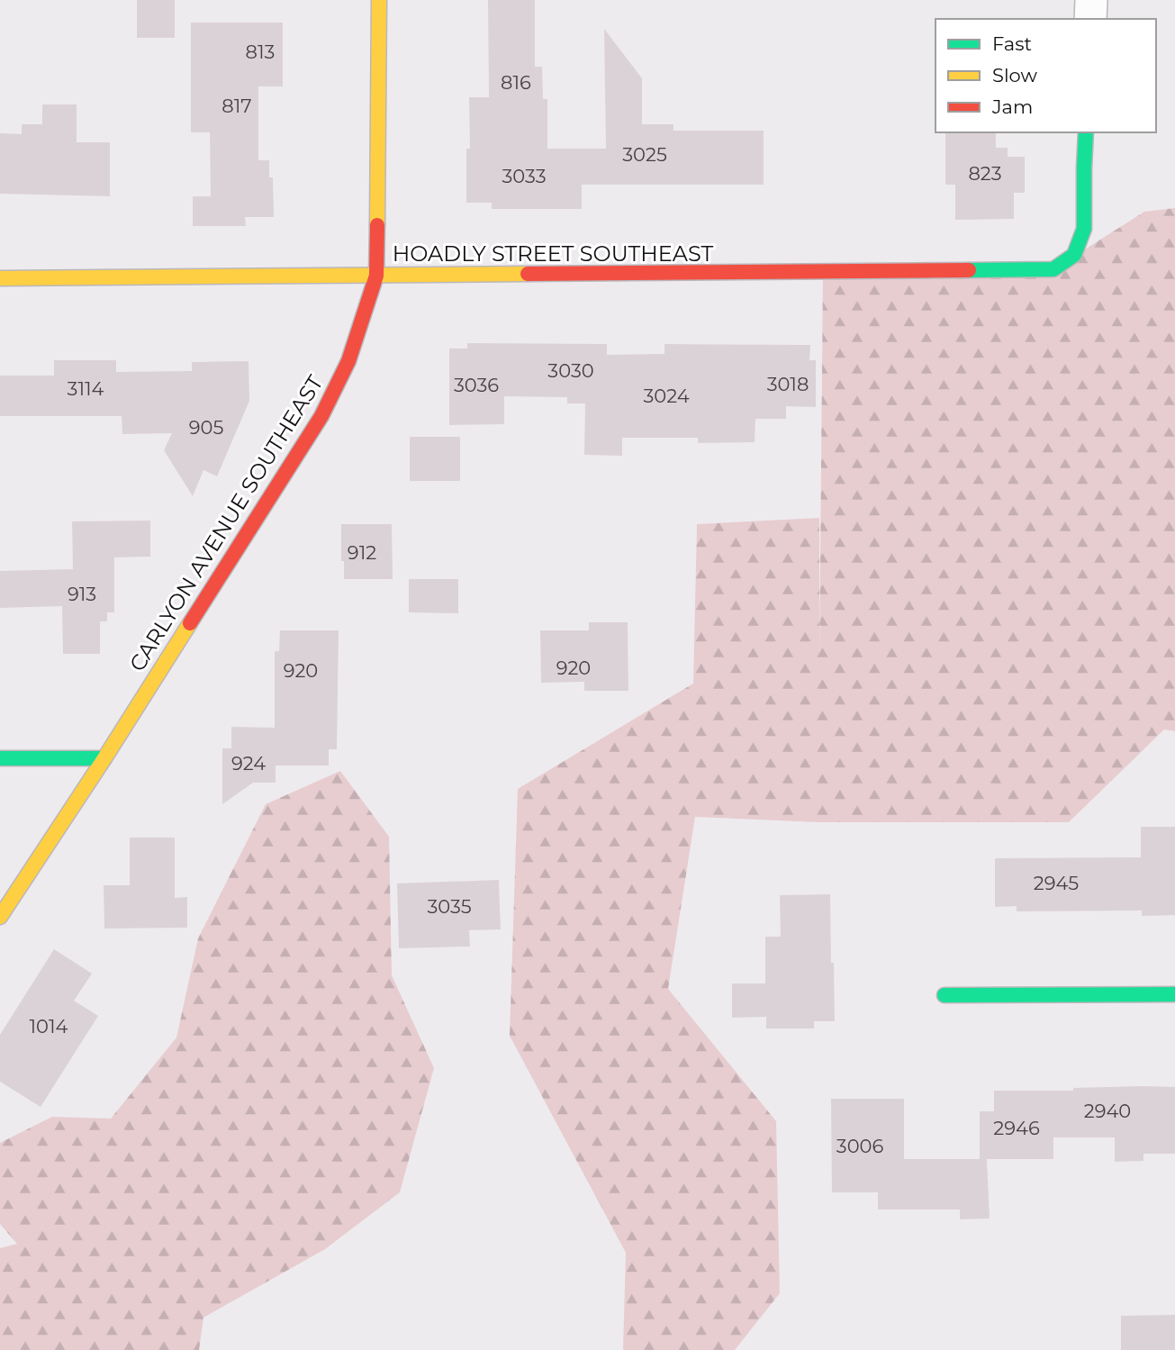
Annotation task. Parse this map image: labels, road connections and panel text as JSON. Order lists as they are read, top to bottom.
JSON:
{
  "streets": {
    "street": ["HOADLY STREET SOUTHEAST", "CARLYON AVENUE SOUTHEAST"]
  },
  "crossings": [
    ["HOADLY STREET SOUTHEAST", "CARLYON AVENUE SOUTHEAST"]
  ],
  "house_numbers": [
    "813",
    "816",
    "817",
    "3025",
    "823",
    "3033",
    "3030",
    "3018",
    "3036",
    "3114",
    "3024",
    "905",
    "912",
    "913",
    "920",
    "920",
    "924",
    "2945",
    "3035",
    "1014",
    "2940",
    "2946",
    "3006"
  ],
  "legend": ["Fast", "Slow", "Jam"]
}
